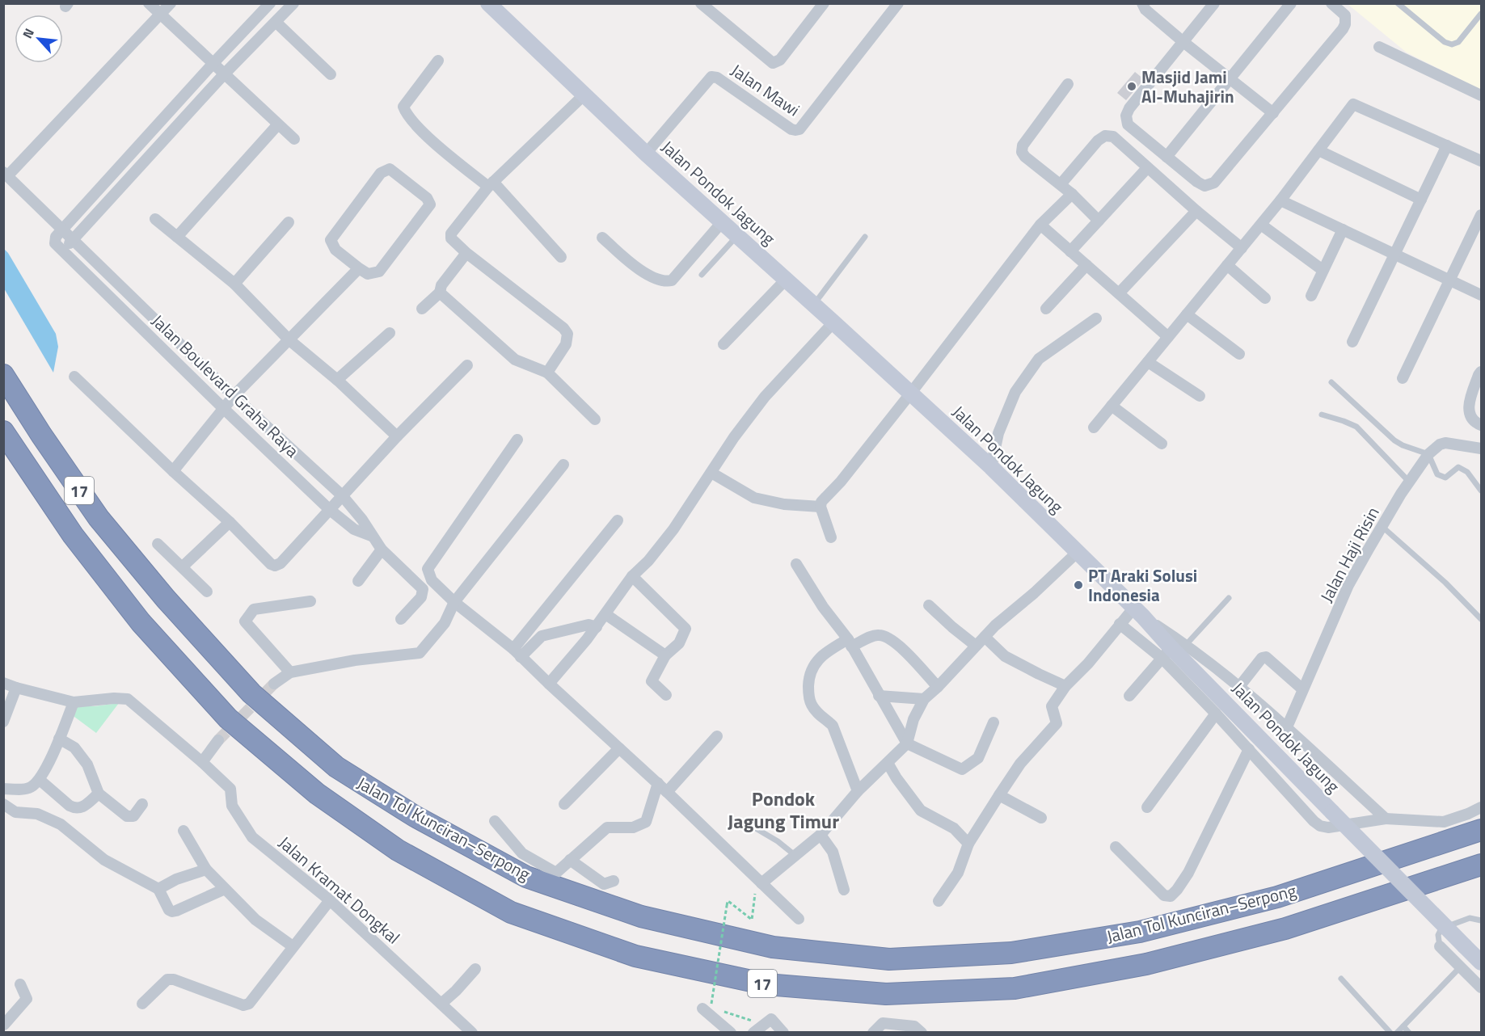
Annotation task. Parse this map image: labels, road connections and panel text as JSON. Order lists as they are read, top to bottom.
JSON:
{
  "streets": {
    "highway": ["17", "Jalan Tol Kunciran–Serpong"],
    "street": [
      "Jalan Mawi",
      "Jalan Pondok Jagung",
      "Jalan Boulevard Graha Raya",
      "Jalan Haji Risin",
      "Jalan Kramat Dongkal"
    ]
  },
  "crossings": [
    ["Jalan Mawi", "Jalan Pondok Jagung"]
  ],
  "districts": ["Pondok Jagung Timur"],
  "places": ["Masjid Jami Al-Muhajirin", "PT Araki Solusi Indonesia"],
  "north": "top left"
}
